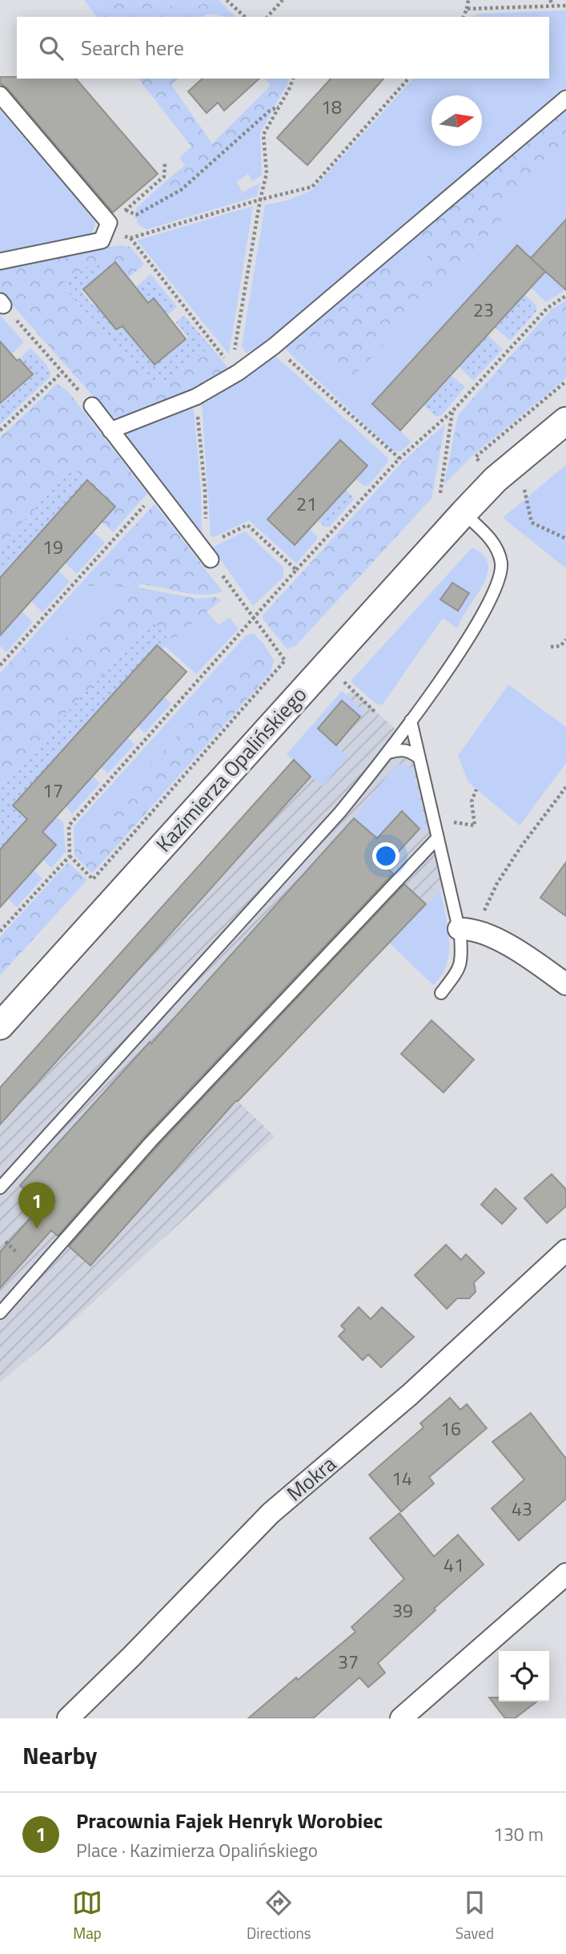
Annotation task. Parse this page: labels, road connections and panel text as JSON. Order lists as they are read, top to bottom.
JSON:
{
  "streets": {
    "street": ["Kazimierza Opalińskiego", "Mokra"]
  },
  "house_numbers": [
    "18",
    "23",
    "21",
    "19",
    "17",
    "16",
    "14",
    "43",
    "41",
    "39",
    "37"
  ],
  "north": "right",
  "page": {
    "search": "Search here",
    "pins": "1",
    "heading": "Nearby",
    "list": [
      {
        "mark": "1",
        "name": "Pracownia Fajek Henryk Worobiec",
        "note": "Place · Kazimierza Opalińskiego",
        "value": "130 m"
      }
    ],
    "nav": ["Map", "Directions", "Saved"]
  }
}
